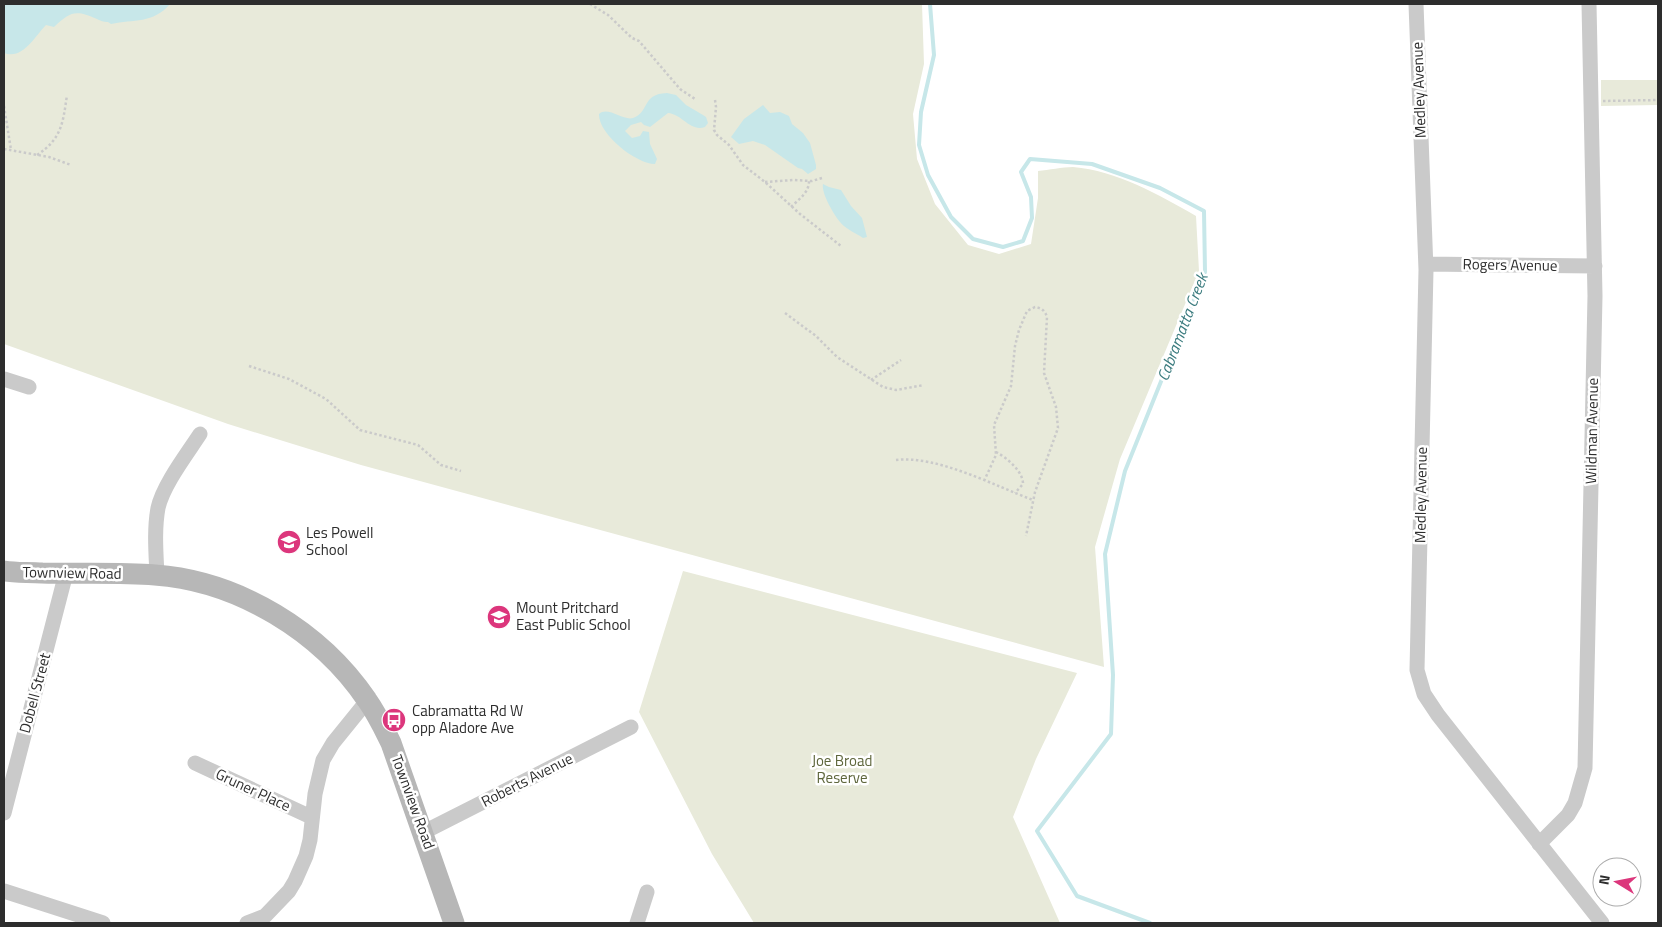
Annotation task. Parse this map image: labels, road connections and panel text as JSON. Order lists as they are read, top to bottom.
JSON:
{
  "streets": {
    "street": [
      "Medley Avenue",
      "Rogers Avenue",
      "Wildman Avenue",
      "Townview Road",
      "Dobell Street",
      "Roberts Avenue",
      "Gruner Place"
    ]
  },
  "crossings": [
    ["Medley Avenue", "Rogers Avenue"],
    ["Medley Avenue", "Wildman Avenue"],
    ["Rogers Avenue", "Wildman Avenue"],
    ["Townview Road", "Dobell Street"],
    ["Townview Road", "Roberts Avenue"]
  ],
  "water": ["Cabramatta Creek"],
  "parks": ["Joe Broad Reserve"],
  "places": {
    "school or university": ["Les Powell School", "Mount Pritchard East Public School"],
    "bus stop": ["Cabramatta Rd W opp Aladore Ave"]
  },
  "north": "left"
}
